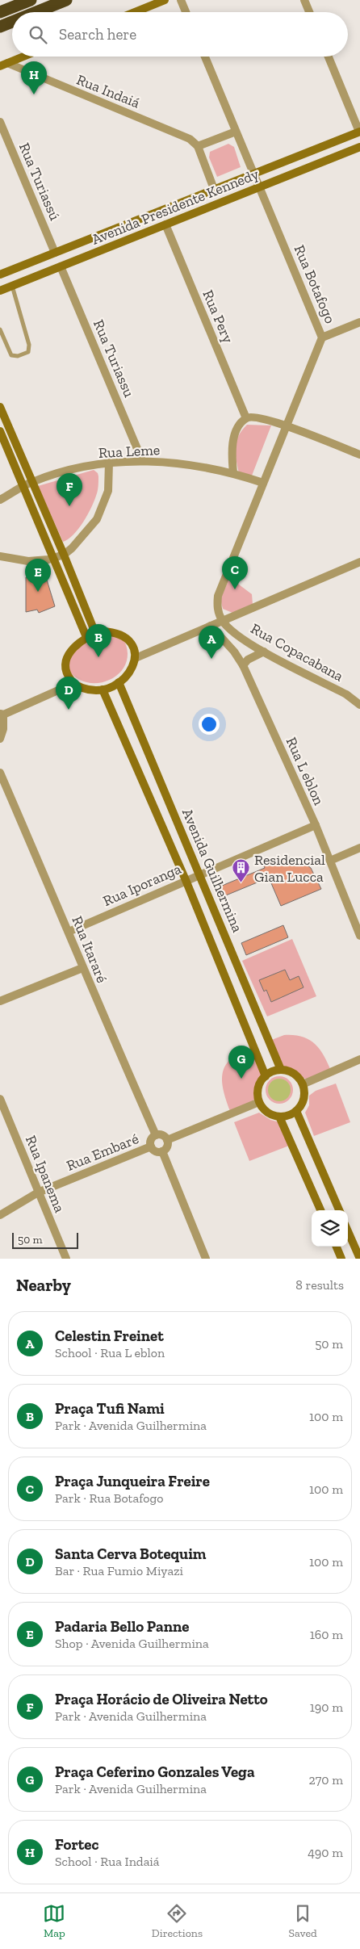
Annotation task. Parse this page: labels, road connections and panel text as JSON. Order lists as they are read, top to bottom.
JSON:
{
  "streets": {
    "street": [
      "Rua Indaiá",
      "Rua Turiassú",
      "Avenida Presidente Kennedy",
      "Rua Botafogo",
      "Rua Pery",
      "Rua Turiassu",
      "Rua Leme",
      "Rua Copacabana",
      "Rua L eblon",
      "Avenida Guilhermina",
      "Rua Iporanga",
      "Rua Itararé",
      "Rua Embaré",
      "Rua Ipanema"
    ]
  },
  "crossings": [
    ["Rua Turiassú", "Avenida Presidente Kennedy"],
    ["Avenida Presidente Kennedy", "Rua Botafogo"],
    ["Avenida Presidente Kennedy", "Rua Pery"],
    ["Avenida Presidente Kennedy", "Rua Turiassu"],
    ["Rua Botafogo", "Rua Leme"],
    ["Rua Botafogo", "Rua Copacabana"],
    ["Rua Turiassu", "Rua Leme"],
    ["Rua L eblon", "Rua Iporanga"],
    ["Avenida Guilhermina", "Rua Iporanga"],
    ["Rua Iporanga", "Rua Itararé"],
    ["Rua Itararé", "Rua Embaré"],
    ["Rua Embaré", "Rua Ipanema"]
  ],
  "places": {
    "building": ["Residencial Gian Lucca"]
  },
  "scale_bar": "50 m",
  "page": {
    "search": "Search here",
    "pins": [
      "H",
      "F",
      "C",
      "E",
      "B",
      "A",
      "D",
      "G"
    ],
    "scale": "50 m",
    "heading": ["Nearby", "8 results"],
    "list": [
      {
        "mark": "A",
        "name": "Celestin Freinet",
        "note": "School · Rua L eblon",
        "value": "50 m"
      },
      {
        "mark": "B",
        "name": "Praça Tufi Nami",
        "note": "Park · Avenida Guilhermina",
        "value": "100 m"
      },
      {
        "mark": "C",
        "name": "Praça Junqueira Freire",
        "note": "Park · Rua Botafogo",
        "value": "100 m"
      },
      {
        "mark": "D",
        "name": "Santa Cerva Botequim",
        "note": "Bar · Rua Fumio Miyazi",
        "value": "100 m"
      },
      {
        "mark": "E",
        "name": "Padaria Bello Panne",
        "note": "Shop · Avenida Guilhermina",
        "value": "160 m"
      },
      {
        "mark": "F",
        "name": "Praça Horácio de Oliveira Netto",
        "note": "Park · Avenida Guilhermina",
        "value": "190 m"
      },
      {
        "mark": "G",
        "name": "Praça Ceferino Gonzales Vega",
        "note": "Park · Avenida Guilhermina",
        "value": "270 m"
      },
      {
        "mark": "H",
        "name": "Fortec",
        "note": "School · Rua Indaiá",
        "value": "490 m"
      }
    ],
    "nav": ["Map", "Directions", "Saved"]
  }
}
